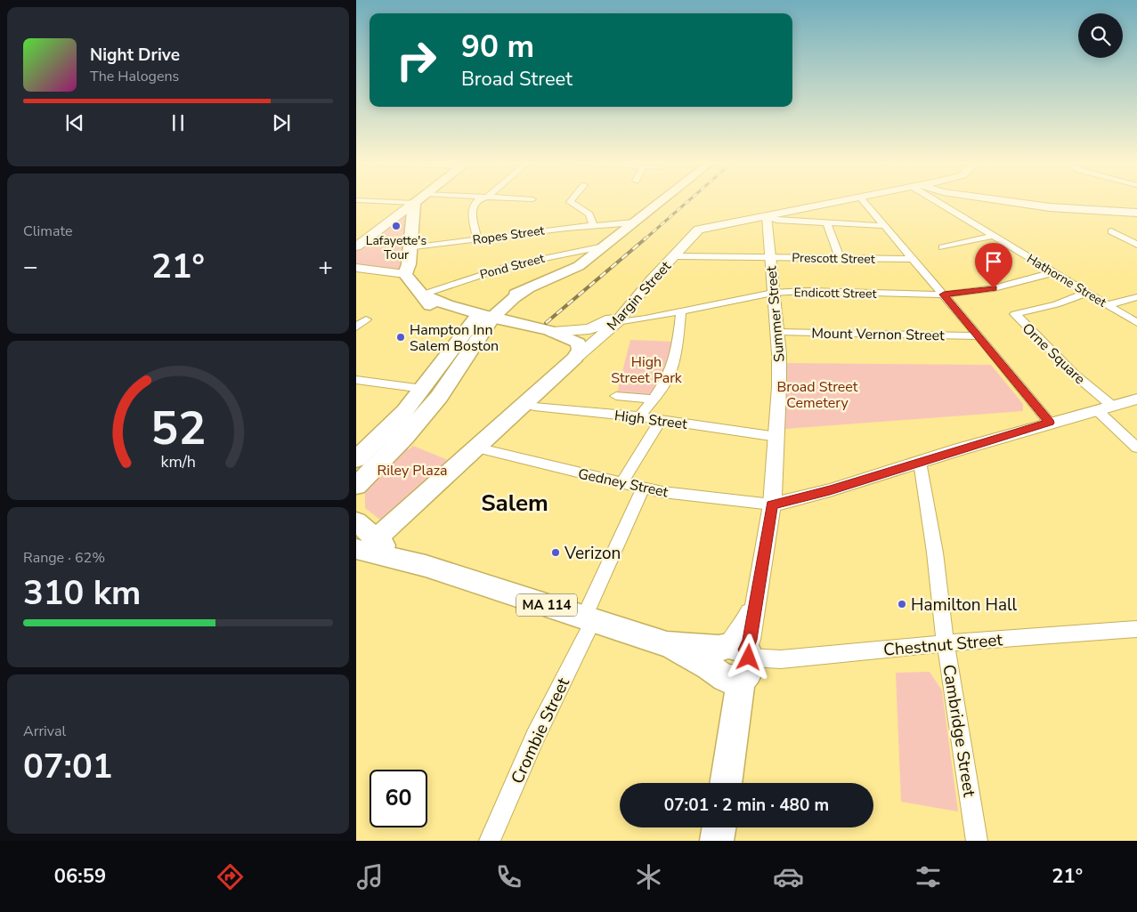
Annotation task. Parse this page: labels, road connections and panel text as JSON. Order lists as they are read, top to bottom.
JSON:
{
  "streets": {
    "main road": ["Margin Street", "Summer Street", "MA 114"],
    "street": [
      "Ropes Street",
      "Prescott Street",
      "Pond Street",
      "Hathorne Street",
      "Endicott Street",
      "Mount Vernon Street",
      "Orne Square",
      "High Street",
      "Gedney Street",
      "Chestnut Street",
      "Crombie Street",
      "Cambridge Street"
    ]
  },
  "crossings": [
    ["Prescott Street", "Margin Street"],
    ["Prescott Street", "Summer Street"],
    ["Hathorne Street", "Endicott Street"],
    ["Hathorne Street", "Orne Square"],
    ["Endicott Street", "Margin Street"],
    ["Endicott Street", "Summer Street"],
    ["Margin Street", "Summer Street"],
    ["Summer Street", "Mount Vernon Street"],
    ["Summer Street", "High Street"],
    ["Summer Street", "Gedney Street"],
    ["Summer Street", "MA 114"],
    ["Summer Street", "Chestnut Street"],
    ["Gedney Street", "Crombie Street"],
    ["MA 114", "Chestnut Street"],
    ["MA 114", "Crombie Street"],
    ["Chestnut Street", "Cambridge Street"]
  ],
  "districts": ["Salem"],
  "parks": ["High Street Park", "Broad Street Cemetery", "Riley Plaza"],
  "places": [
    "Lafayette's Tour",
    "Hampton Inn Salem Boston",
    "Verizon",
    "Hamilton Hall"
  ],
  "page": {
    "turn": ["90 m", "Broad Street"],
    "song": ["Night Drive", "The Halogens"],
    "tile": [
      "Climate",
      ["Range · 62%", "310 km"],
      ["Arrival", "07:01"]
    ],
    "heat": ["−", "21°", "+"],
    "limit": "60",
    "trip": "07:01 · 2 min · 480 m",
    "tabs": ["06:59", "21°"],
    "gauge": ["52", "km/h"]
  }
}
